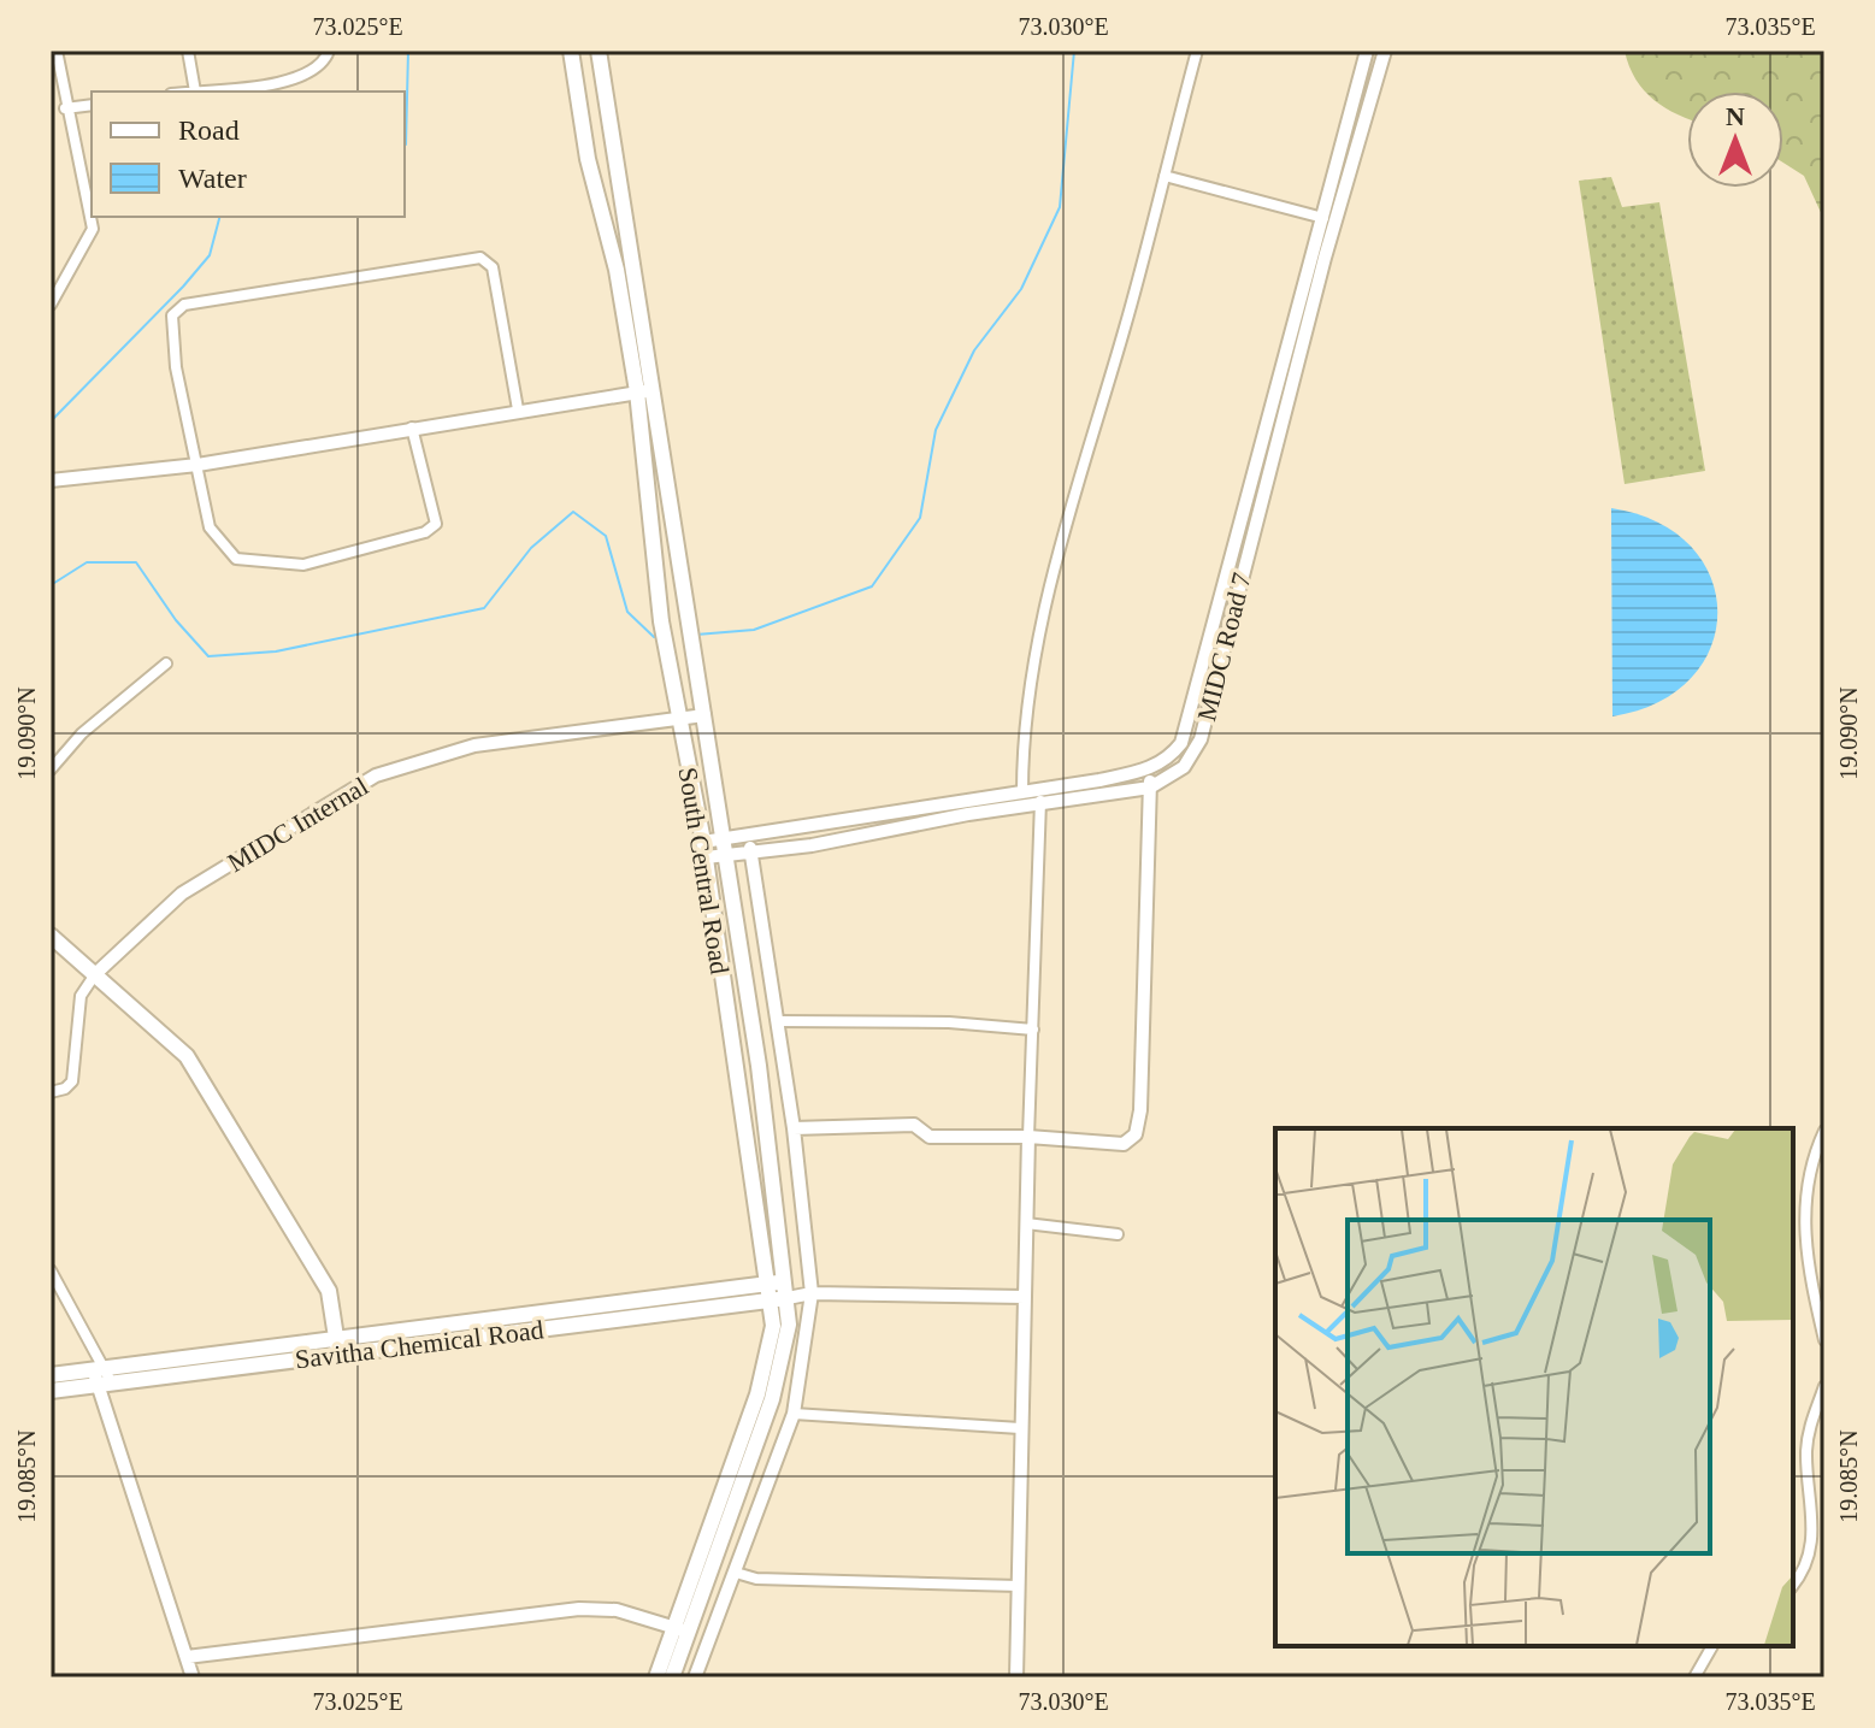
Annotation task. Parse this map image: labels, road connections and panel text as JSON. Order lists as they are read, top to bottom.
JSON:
{
  "streets": {
    "main road": ["South Central Road", "Savitha Chemical Road"],
    "street": ["MIDC Road 7", "MIDC Internal"]
  },
  "crossings": [
    ["MIDC Road 7", "South Central Road"],
    ["MIDC Internal", "South Central Road"],
    ["South Central Road", "Savitha Chemical Road"]
  ],
  "legend": ["Road", "Water"],
  "north": "top",
  "coordinates": [
    "73.025°E",
    "73.030°E",
    "73.035°E",
    "19.090°N",
    "19.085°N"
  ]
}
